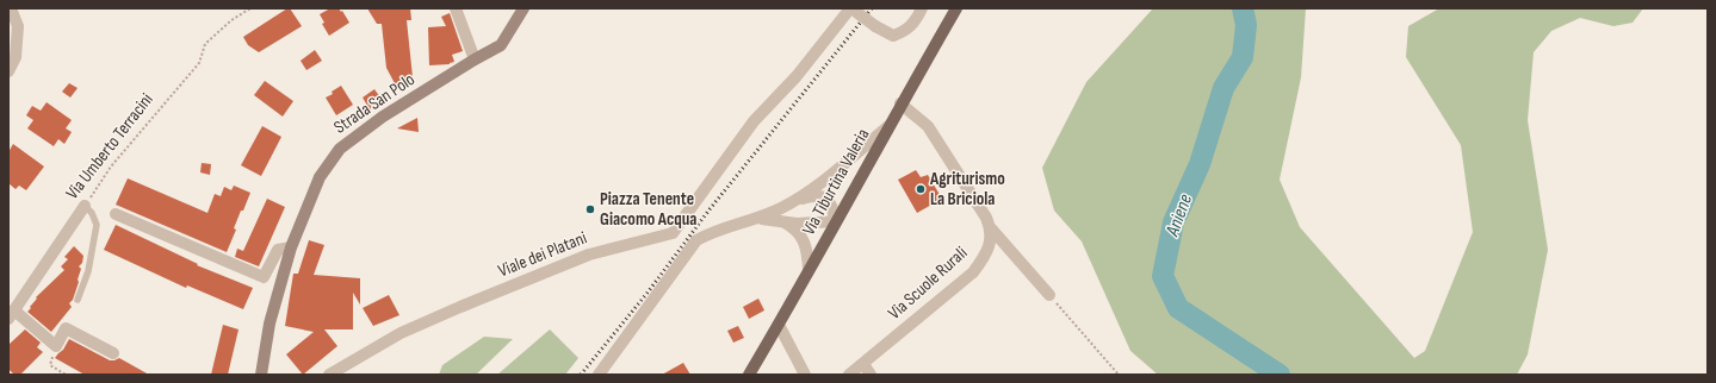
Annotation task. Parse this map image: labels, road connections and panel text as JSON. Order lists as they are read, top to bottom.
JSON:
{
  "streets": {
    "main road": ["Via Tiburtina Valeria"],
    "street": [
      "Strada San Polo",
      "Via Umberto Terracini",
      "Viale dei Platani",
      "Via Scuole Rurali"
    ]
  },
  "water": ["Aniene"],
  "places": ["Agriturismo La Briciola", "Piazza Tenente Giacomo Acqua"]
}
